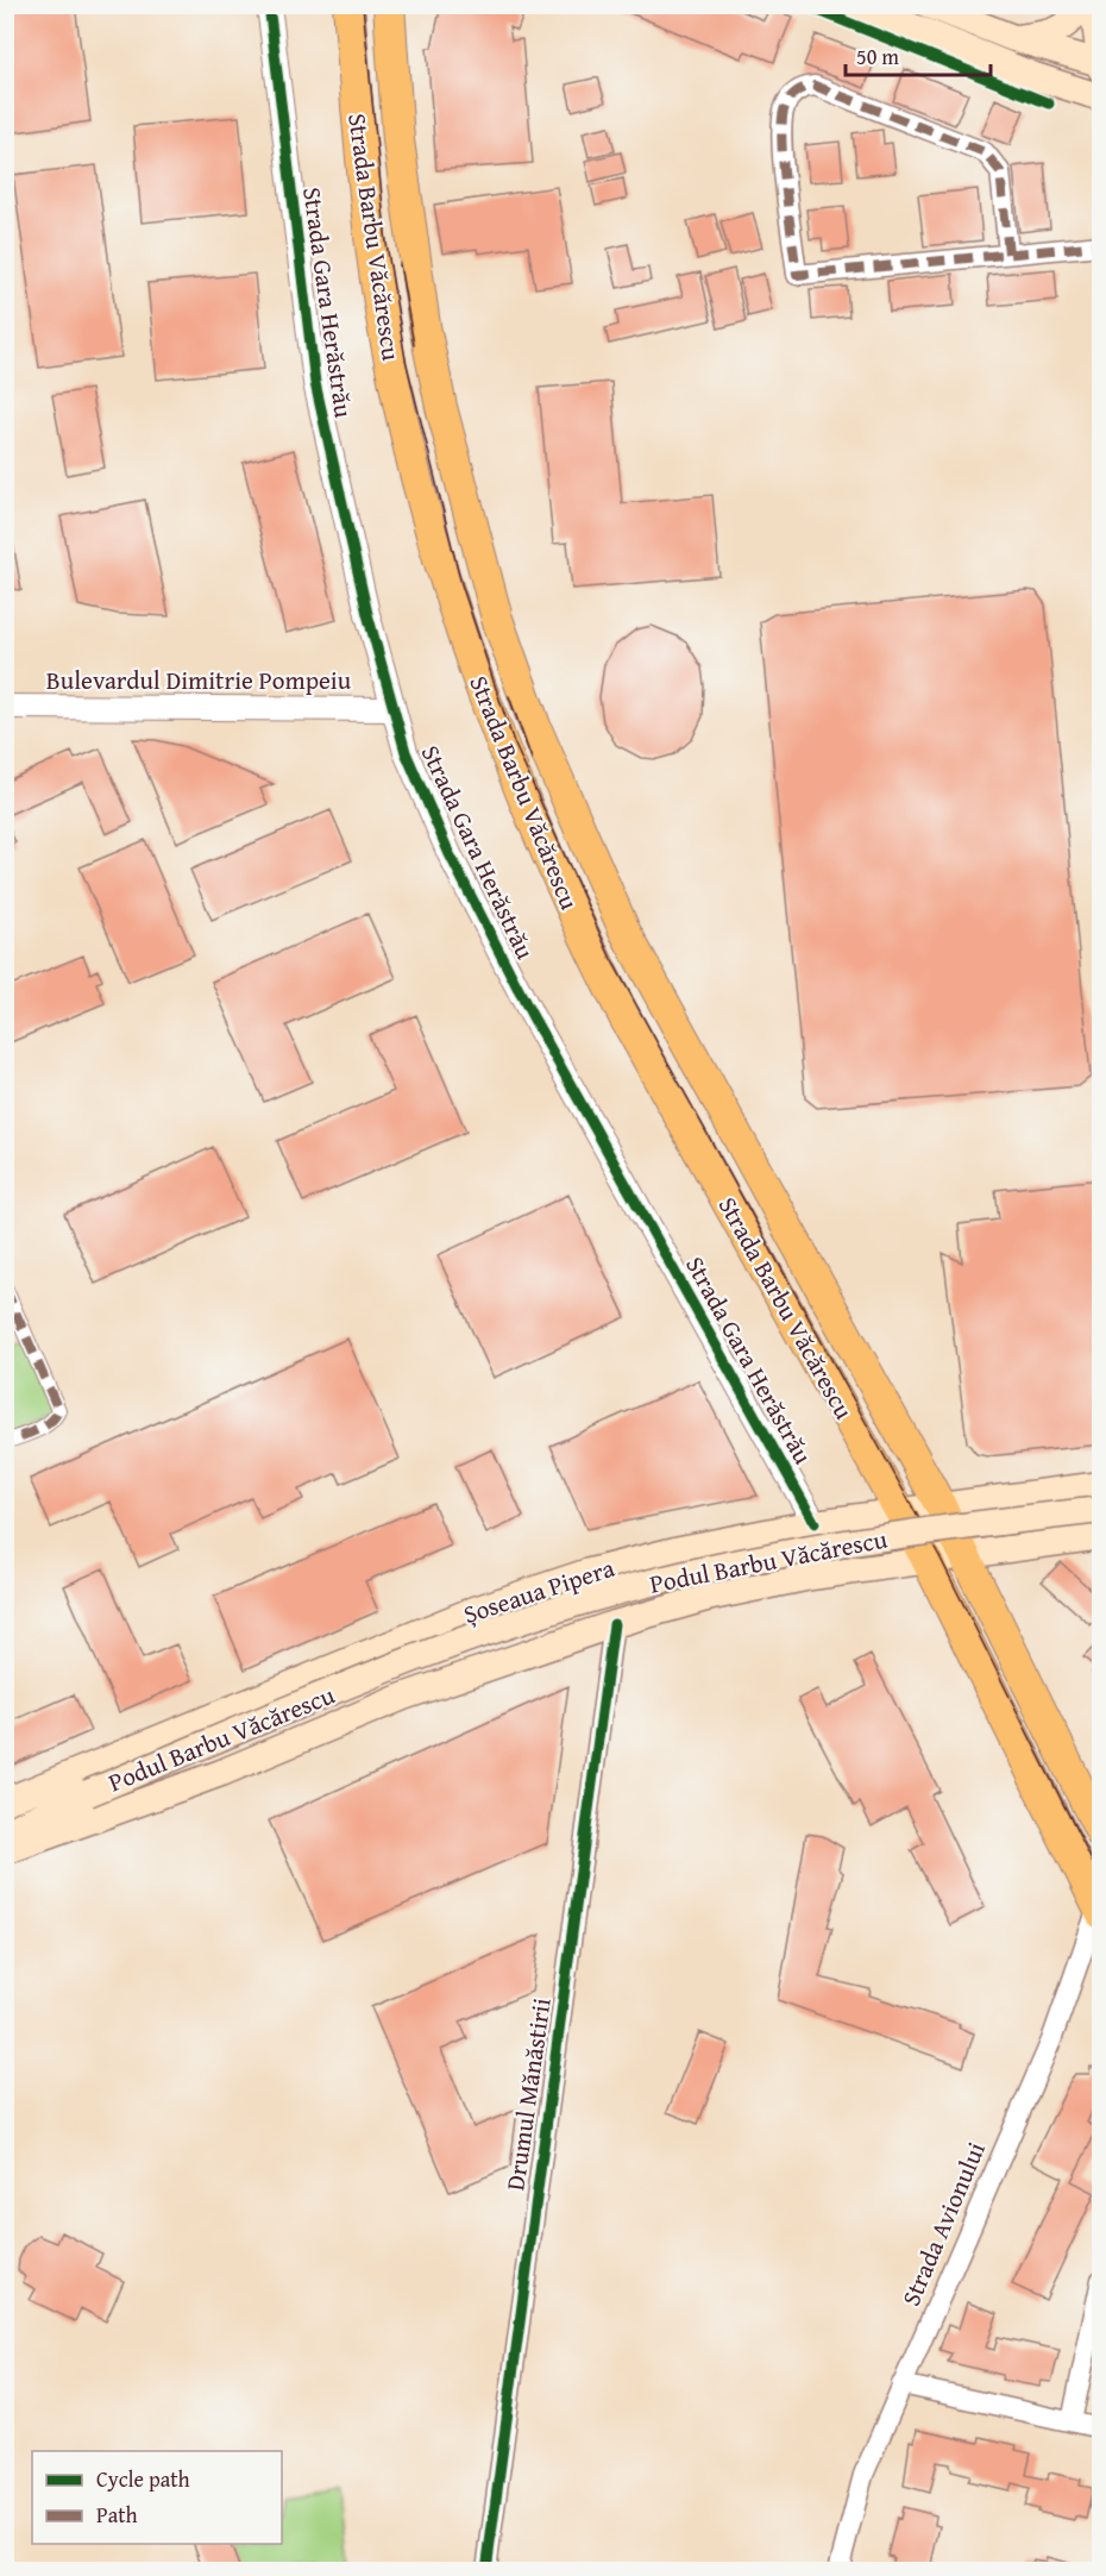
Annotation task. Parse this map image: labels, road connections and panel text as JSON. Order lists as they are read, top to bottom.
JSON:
{
  "streets": {
    "main road": ["Strada Barbu Văcărescu", "Podul Barbu Văcărescu", "Șoseaua Pipera"],
    "street": [
      "Strada Gara Herăstrău",
      "Bulevardul Dimitrie Pompeiu",
      "Drumul Mănăstirii",
      "Strada Avionului"
    ]
  },
  "crossings": [
    ["Strada Barbu Văcărescu", "Șoseaua Pipera"],
    ["Strada Barbu Văcărescu", "Strada Avionului"],
    ["Strada Gara Herăstrău", "Bulevardul Dimitrie Pompeiu"],
    ["Strada Gara Herăstrău", "Șoseaua Pipera"]
  ],
  "legend": ["Cycle path", "Path"],
  "scale_bar": "50 m"
}
